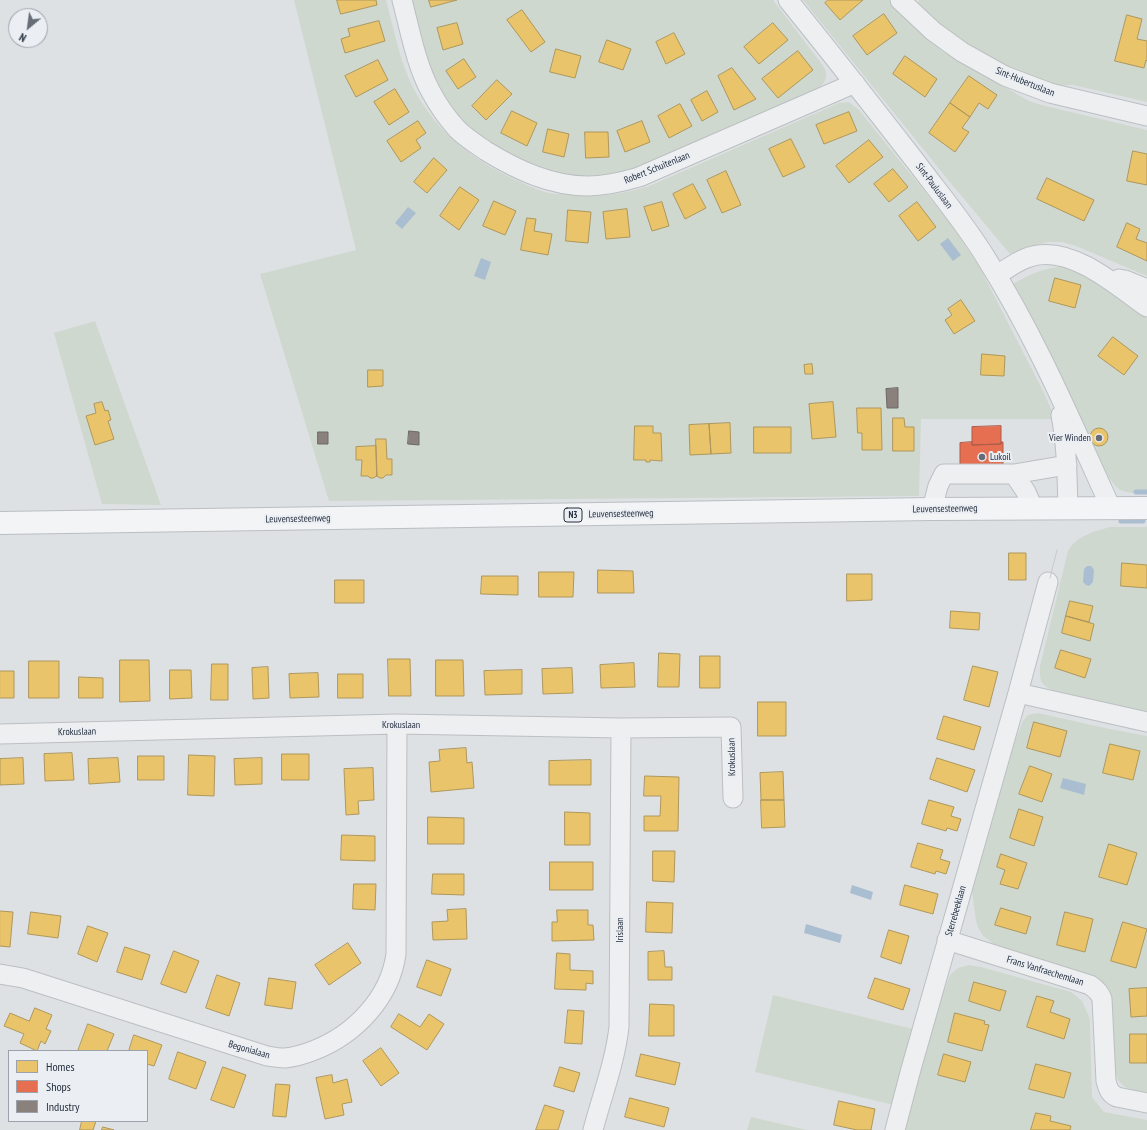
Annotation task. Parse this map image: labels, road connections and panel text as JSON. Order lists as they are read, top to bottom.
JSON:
{
  "streets": {
    "main road": ["Leuvensesteenweg", "N3"],
    "street": [
      "Sint-Hubertuslaan",
      "Robert Schuitenlaan",
      "Sint-Pauluslaan",
      "Krokuslaan",
      "Sterrebeeklaan",
      "Irislaan",
      "Frans Vanfraechemlaan",
      "Begonialaan"
    ]
  },
  "crossings": [
    ["Robert Schuitenlaan", "Sint-Pauluslaan"],
    ["Sint-Pauluslaan", "Leuvensesteenweg"],
    ["Krokuslaan", "Irislaan"],
    ["Krokuslaan", "Begonialaan"],
    ["Sterrebeeklaan", "Frans Vanfraechemlaan"]
  ],
  "places": ["Vier Winden", "Lukoil"],
  "legend": ["Homes", "Shops", "Industry"],
  "north": "bottom left"
}
